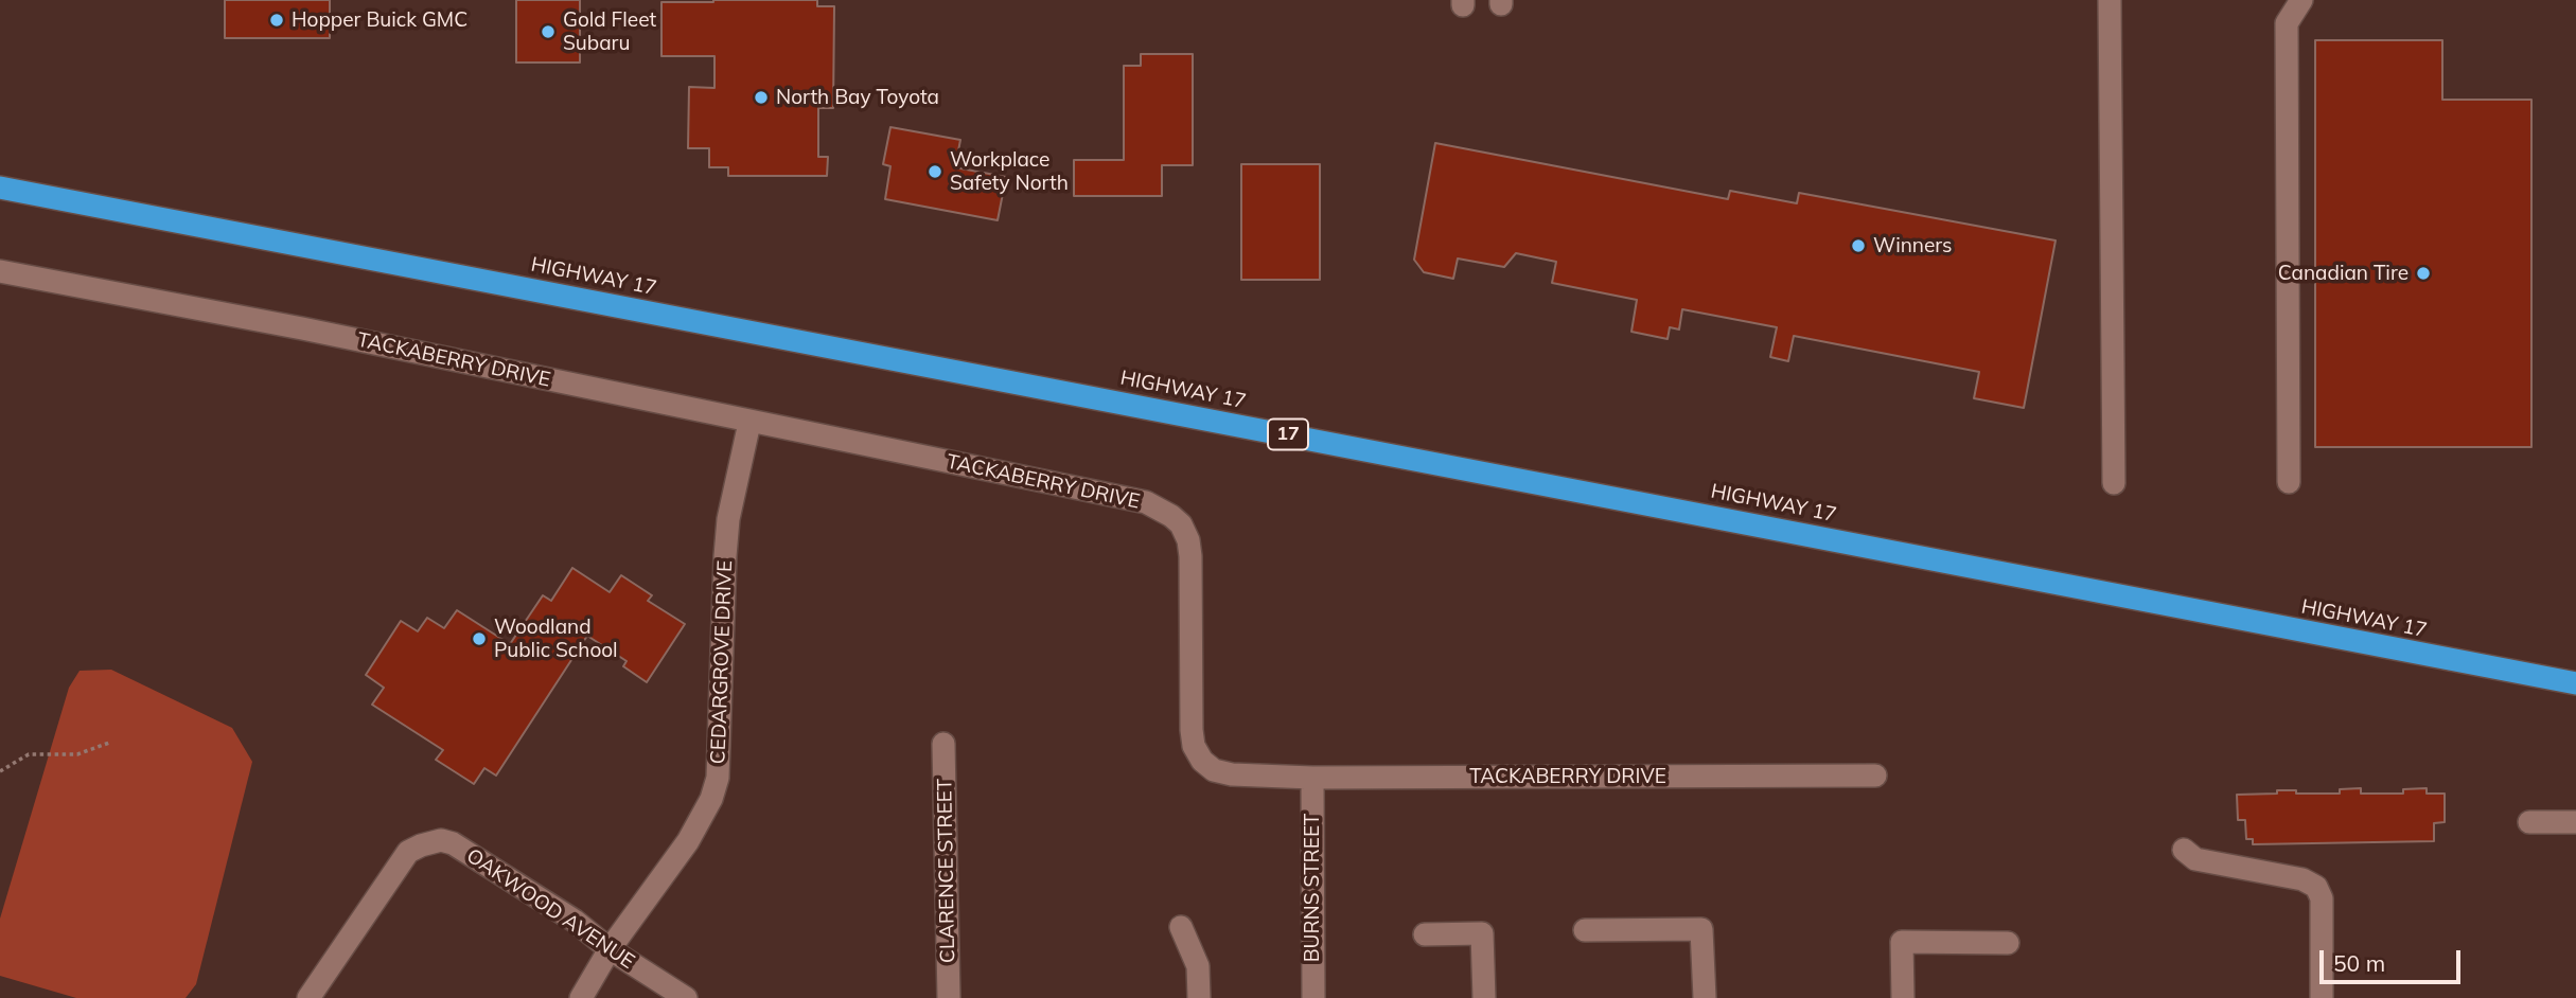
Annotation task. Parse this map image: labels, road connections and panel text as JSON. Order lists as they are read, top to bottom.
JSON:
{
  "streets": {
    "highway": ["HIGHWAY 17", "17"],
    "street": [
      "TACKABERRY DRIVE",
      "CEDARGROVE DRIVE",
      "CLARENCE STREET",
      "BURNS STREET",
      "OAKWOOD AVENUE"
    ]
  },
  "crossings": [
    ["TACKABERRY DRIVE", "CEDARGROVE DRIVE"],
    ["TACKABERRY DRIVE", "BURNS STREET"],
    ["CEDARGROVE DRIVE", "OAKWOOD AVENUE"]
  ],
  "places": [
    "Hopper Buick GMC",
    "Gold Fleet Subaru",
    "North Bay Toyota",
    "Workplace Safety North",
    "Winners",
    "Canadian Tire",
    "Woodland Public School"
  ],
  "scale_bar": "50 m"
}
